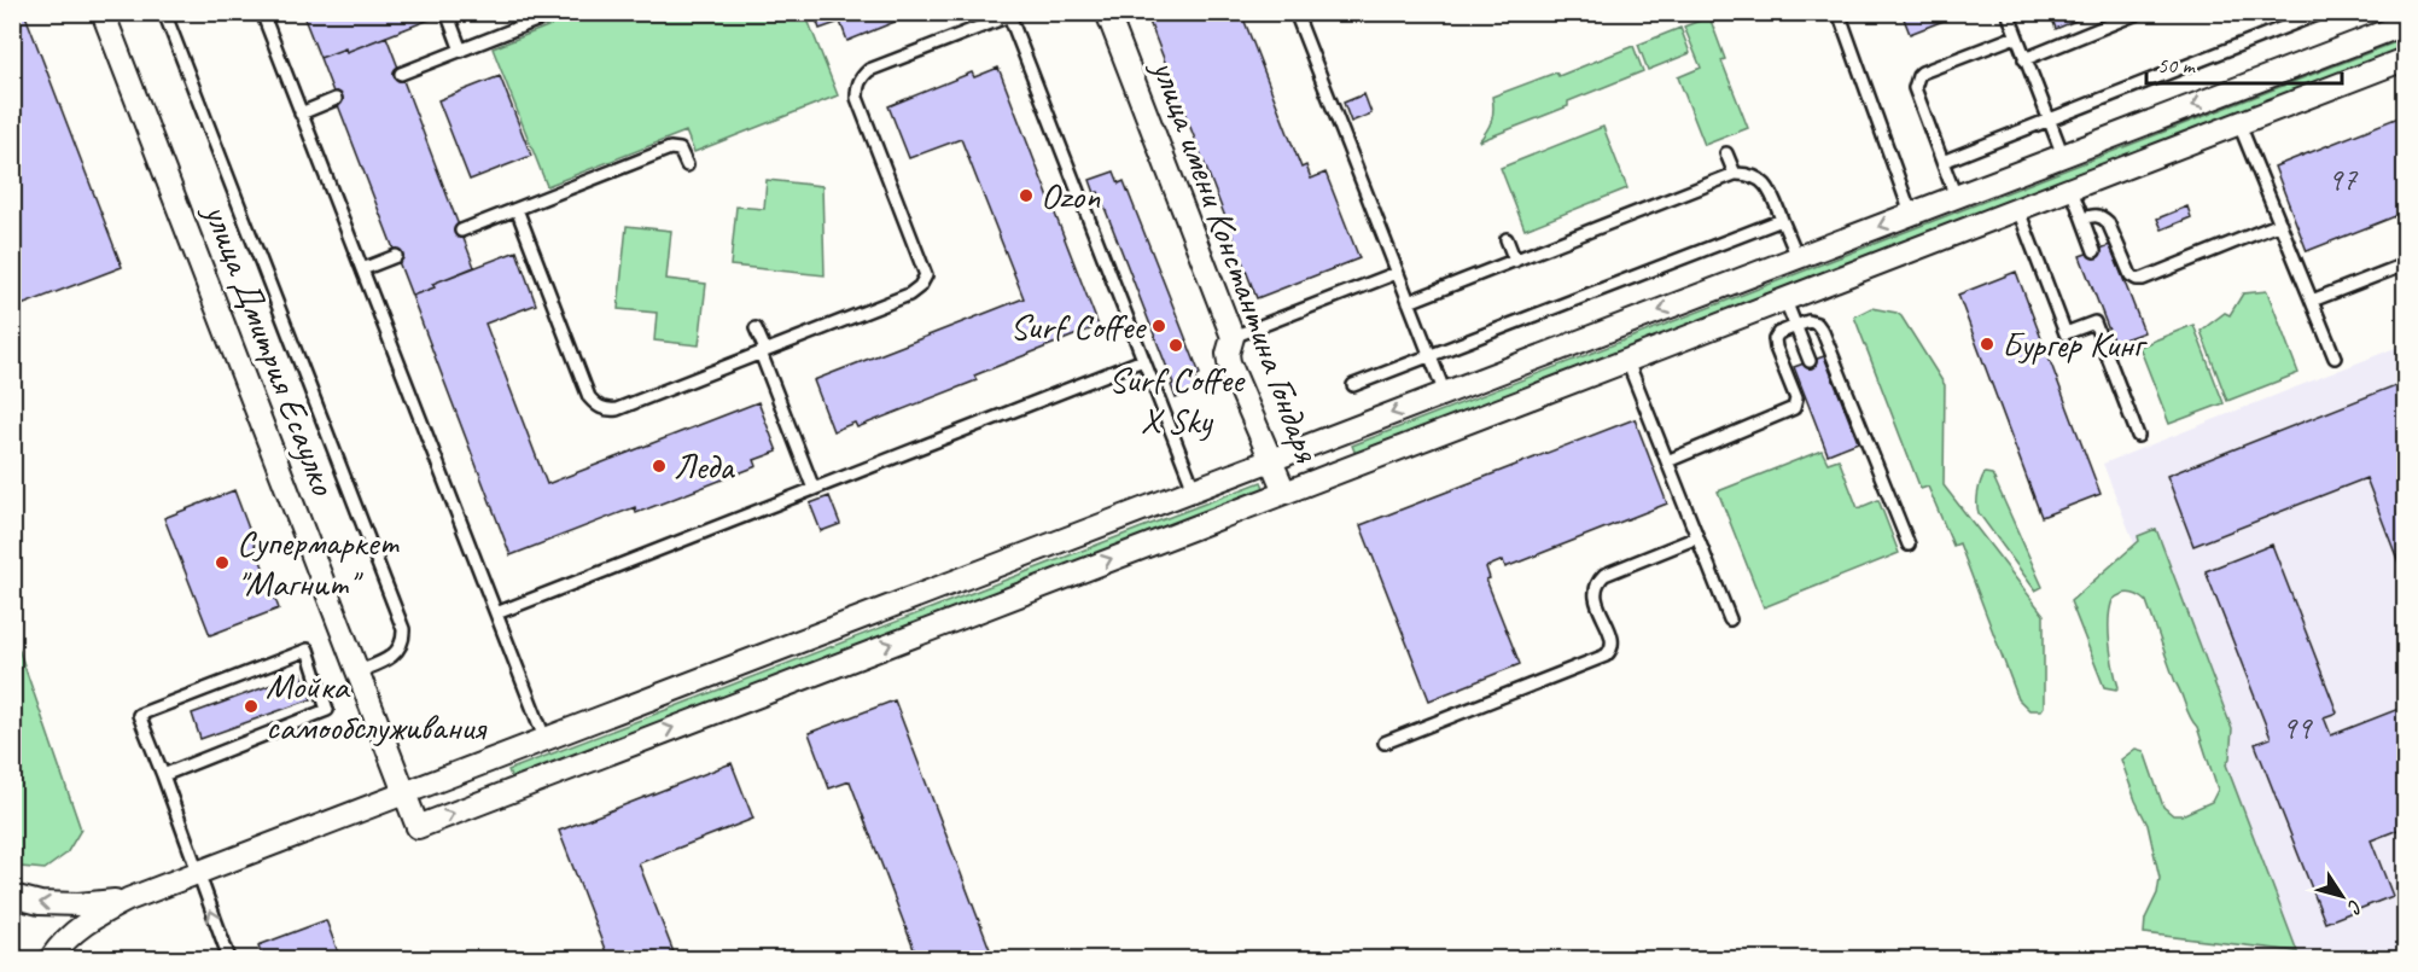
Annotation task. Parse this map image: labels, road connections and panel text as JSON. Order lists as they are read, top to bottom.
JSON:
{
  "streets": {
    "street": ["улица имени Константина Гондаря", "улица Дмитрия Есаулко"]
  },
  "crossings": [
    ["улица имени Константина Гондаря", "улица Дмитрия Есаулко"]
  ],
  "places": [
    "Ozon",
    "Surf Coffee",
    "Бургер Кинг",
    "Surf Coffee X Sky",
    "Леда",
    "Супермаркет \"Магнит\"",
    "Мойка самообслуживания"
  ],
  "house_numbers": ["97", "99"],
  "scale_bar": "50 m",
  "north": "bottom right"
}
